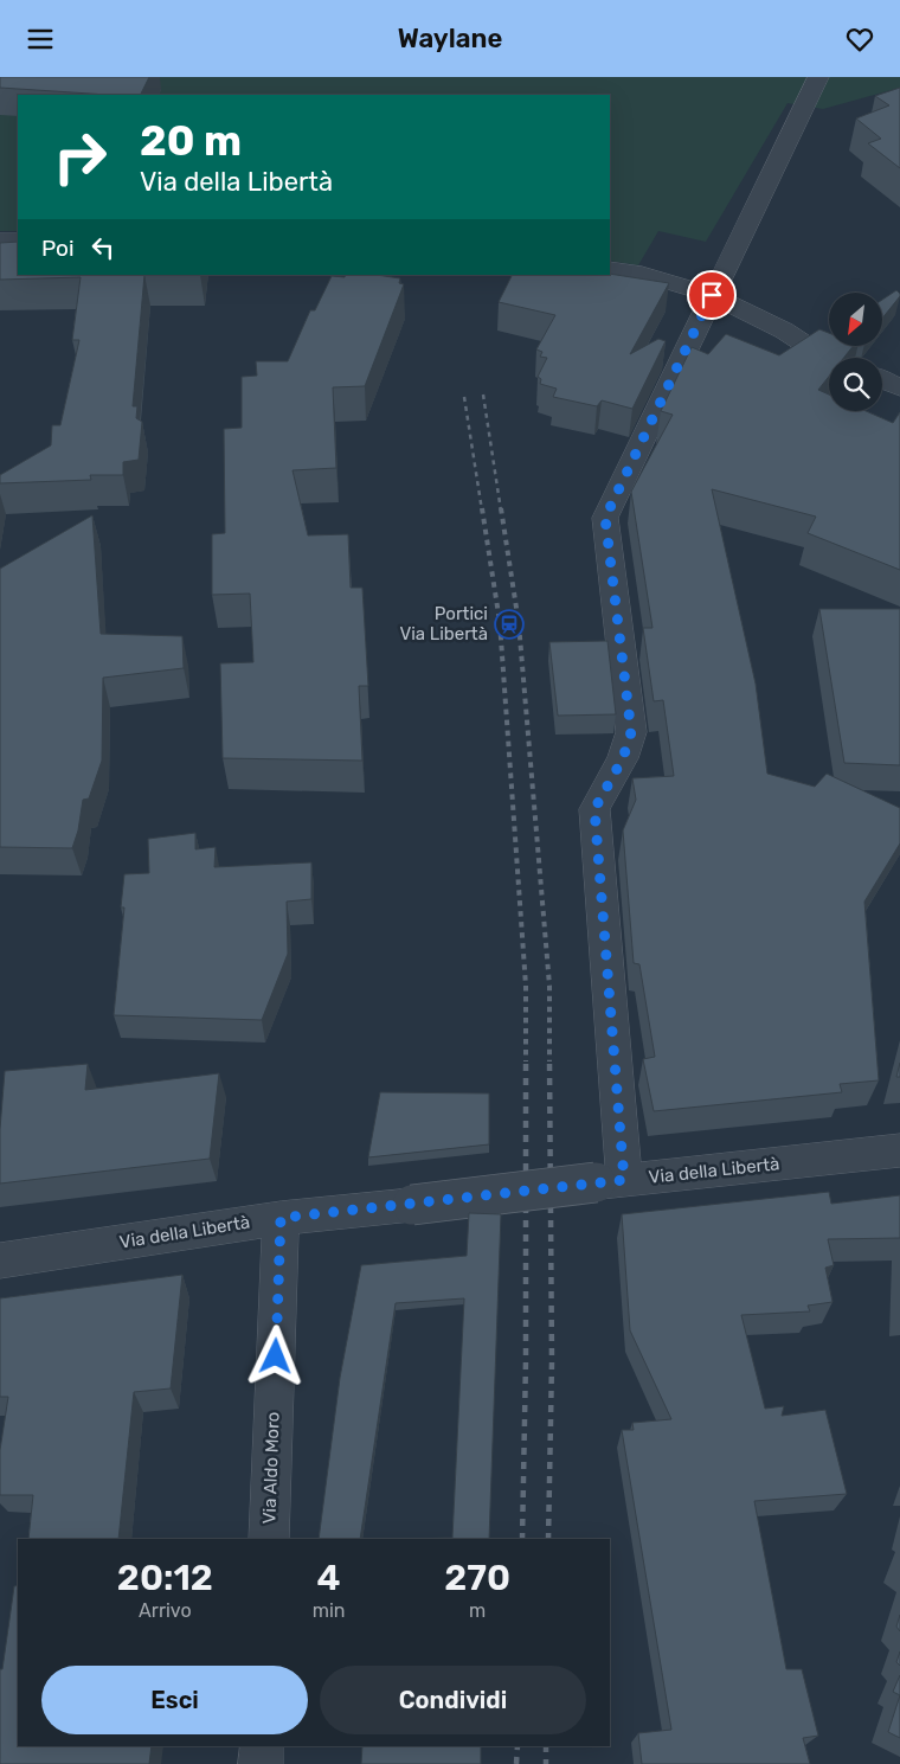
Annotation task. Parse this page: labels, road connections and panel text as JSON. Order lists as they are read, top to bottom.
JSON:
{
  "streets": {
    "street": ["Via della Libertà", "Via Aldo Moro"]
  },
  "crossings": [
    ["Via della Libertà", "Via Aldo Moro"]
  ],
  "places": {
    "station": ["Portici Via Libertà"]
  },
  "north": "bottom left",
  "page": {
    "header": "Waylane",
    "turn": ["20 m", "Via della Libertà"],
    "then": "Poi",
    "eta": [
      "20:12",
      "Arrivo",
      "4",
      "min",
      "270",
      "m"
    ],
    "buttons": ["Esci", "Condividi"]
  }
}
